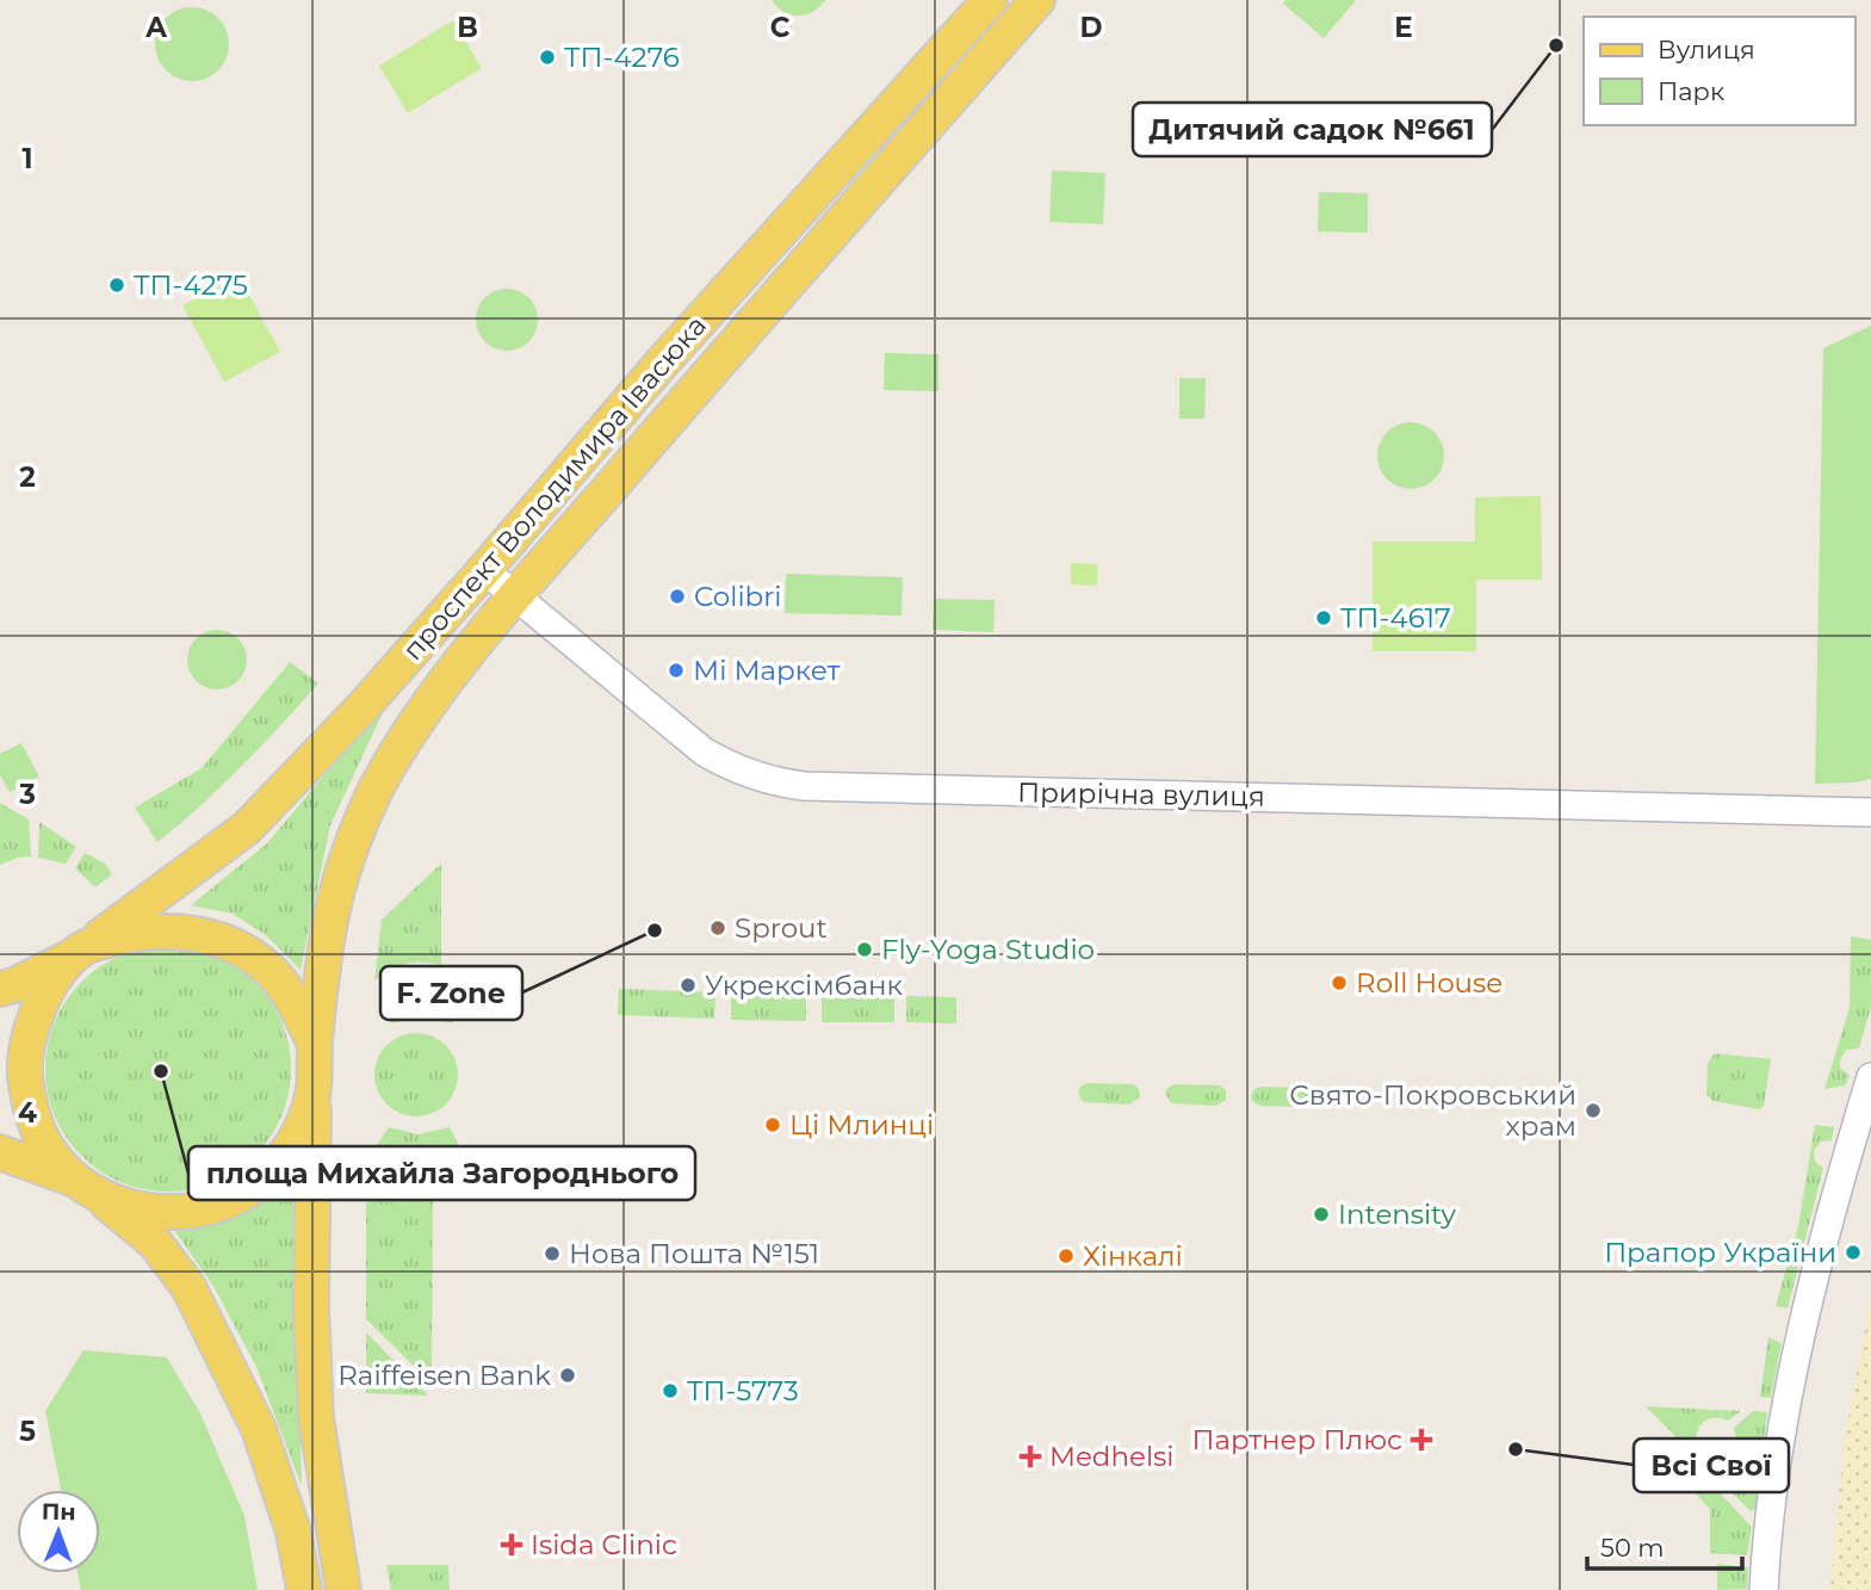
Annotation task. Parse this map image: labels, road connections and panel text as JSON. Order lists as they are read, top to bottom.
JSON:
{
  "streets": {
    "main road": ["проспект Володимира Івасюка"],
    "street": ["Прирічна вулиця"]
  },
  "crossings": [
    ["проспект Володимира Івасюка", "Прирічна вулиця"]
  ],
  "places": {
    "other": [
      "Дитячий садок №661",
      "ТП-4276",
      "ТП-4275",
      "Colibri",
      "ТП-4617",
      "Мі Маркет",
      "Sprout",
      "F. Zone",
      "Fly-Yoga Studio",
      "Roll House",
      "Укрексімбанк",
      "площа Михайла Загороднього",
      "Свято-Покровський храм",
      "Ці Млинці",
      "Intensity",
      "Прапор України",
      "Нова Пошта №151",
      "Хінкалі",
      "Raiffeisen Bank",
      "ТП-5773",
      "Всі Свої"
    ],
    "health": ["Партнер Плюс", "Medhelsi", "Isida Clinic"]
  },
  "legend": ["Вулиця", "Парк"],
  "scale_bar": "50 m",
  "north": "top",
  "grid": {
    "columns": [
      "A",
      "B",
      "C",
      "D",
      "E"
    ],
    "rows": [
      "1",
      "2",
      "3",
      "4",
      "5"
    ]
  }
}
